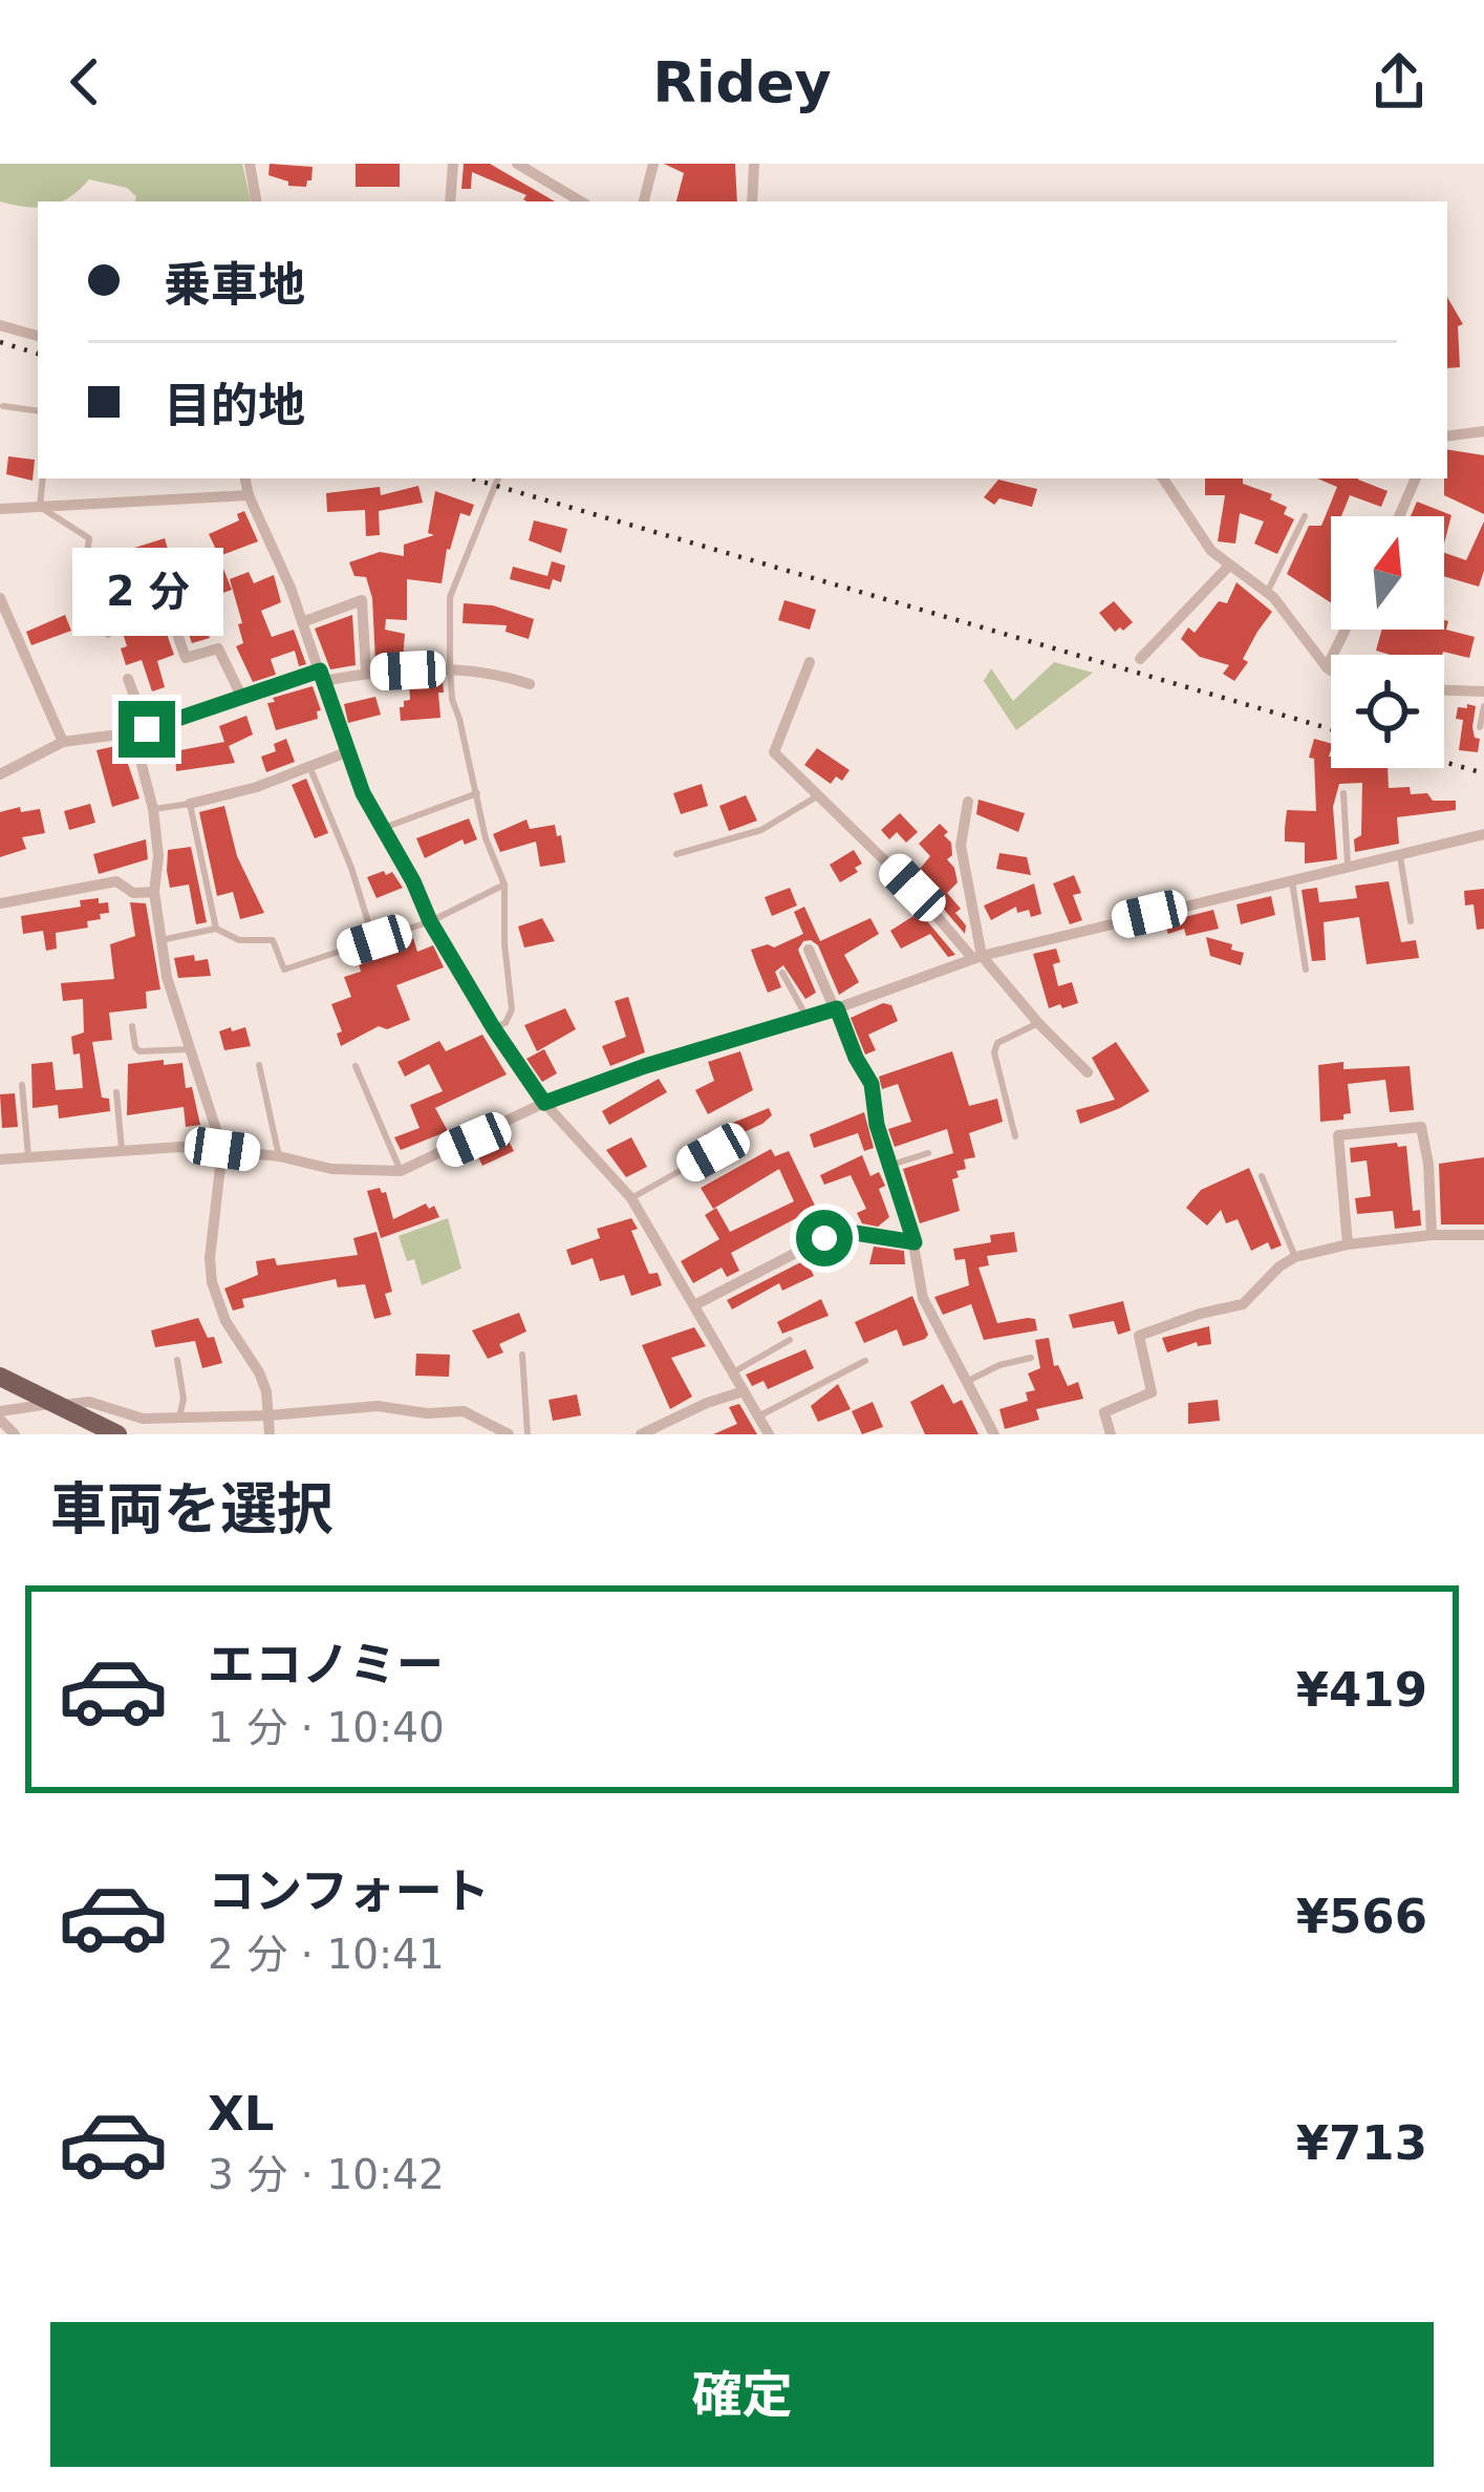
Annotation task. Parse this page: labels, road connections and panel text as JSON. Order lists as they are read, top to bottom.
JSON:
{
  "north": "top",
  "page": {
    "header": "Ridey",
    "banner": ["乗車地", "目的地"],
    "bubble": "2 分",
    "heading": "車両を選択",
    "list": [
      {
        "name": "エコノミー",
        "note": "1 分 · 10:40",
        "value": "¥419"
      },
      {
        "name": "コンフォート",
        "note": "2 分 · 10:41",
        "value": "¥566"
      },
      {
        "name": "XL",
        "note": "3 分 · 10:42",
        "value": "¥713"
      }
    ],
    "buttons": "確定"
  }
}
